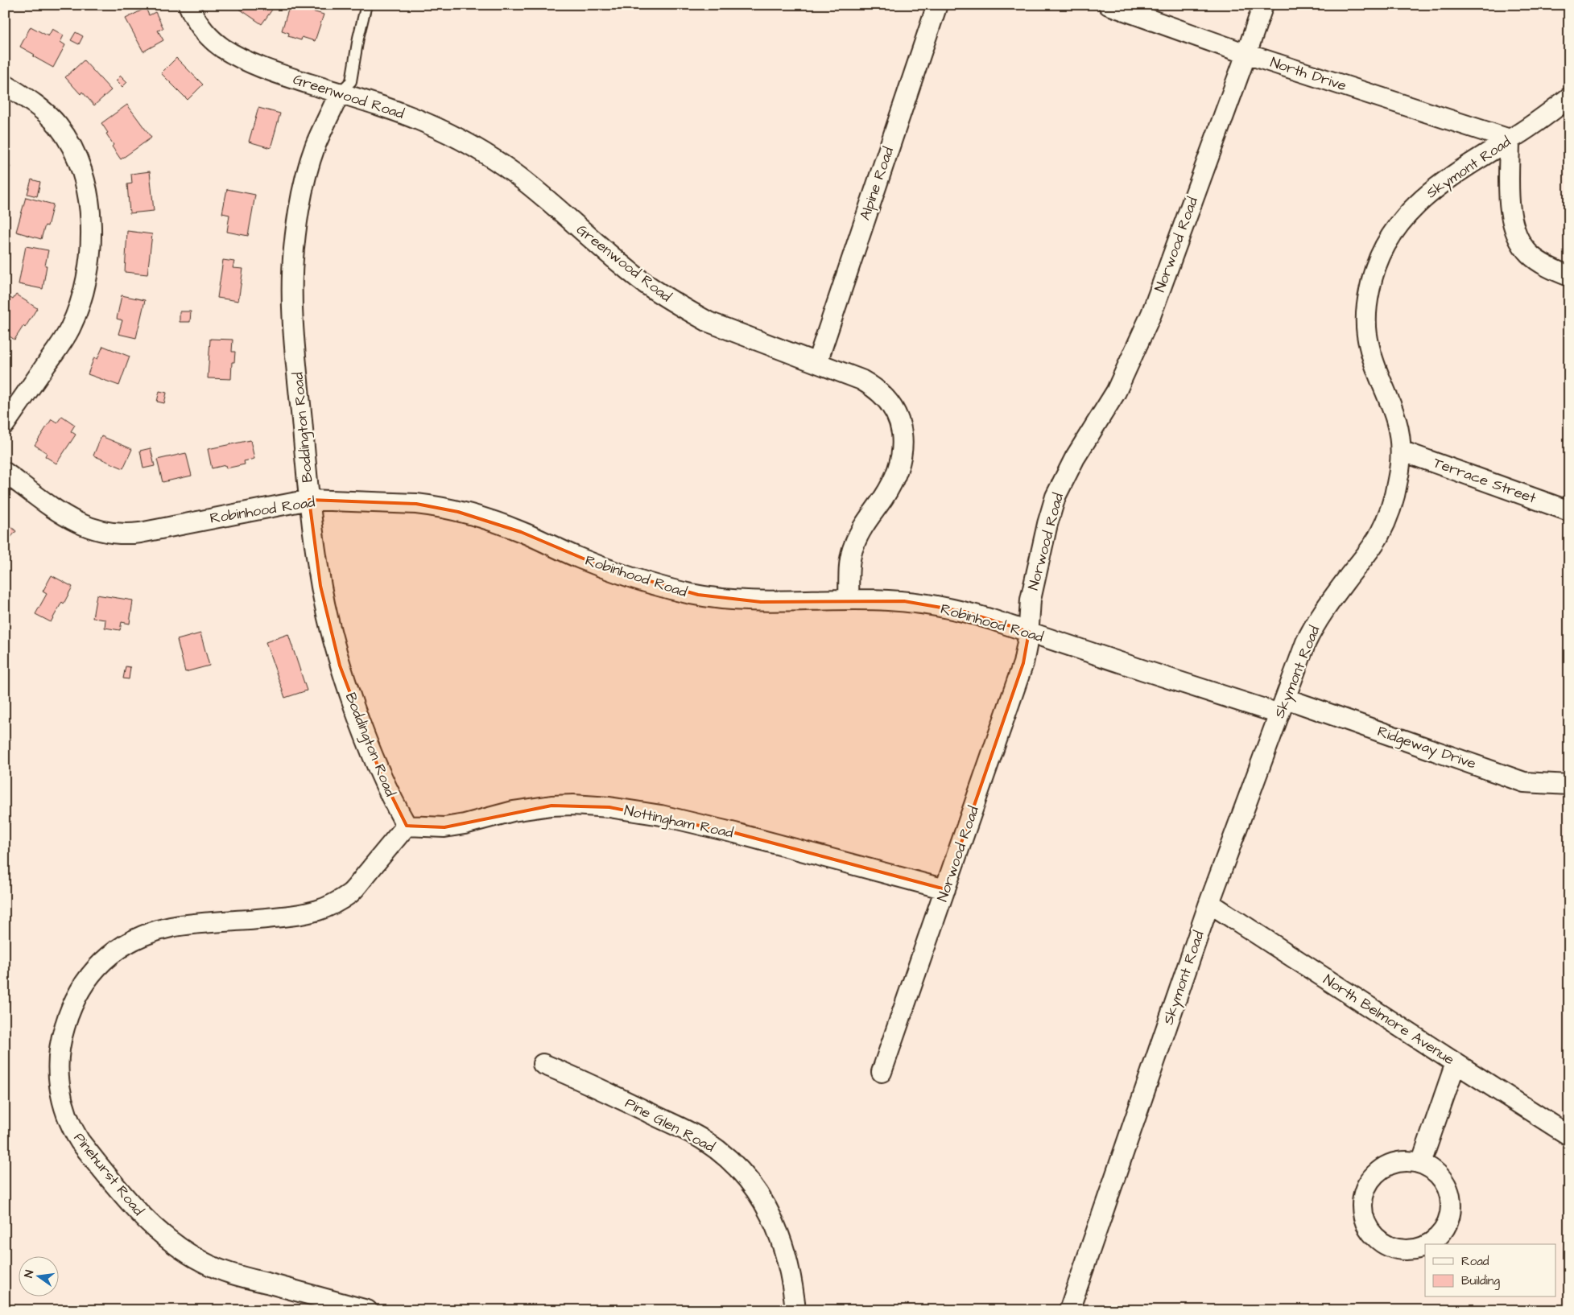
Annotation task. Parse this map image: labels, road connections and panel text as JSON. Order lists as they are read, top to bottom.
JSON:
{
  "streets": {
    "street": [
      "North Drive",
      "Greenwood Road",
      "Skymont Road",
      "Alpine Road",
      "Norwood Road",
      "Boddington Road",
      "Terrace Street",
      "Robinhood Road",
      "Ridgeway Drive",
      "Nottingham Road",
      "North Belmore Avenue",
      "Pine Glen Road",
      "Pinehurst Road"
    ]
  },
  "crossings": [
    ["North Drive", "Skymont Road"],
    ["North Drive", "Norwood Road"],
    ["Greenwood Road", "Alpine Road"],
    ["Greenwood Road", "Boddington Road"],
    ["Greenwood Road", "Robinhood Road"],
    ["Skymont Road", "Terrace Street"],
    ["Skymont Road", "Robinhood Road"],
    ["Skymont Road", "Ridgeway Drive"],
    ["Skymont Road", "North Belmore Avenue"],
    ["Norwood Road", "Robinhood Road"],
    ["Norwood Road", "Nottingham Road"],
    ["Boddington Road", "Robinhood Road"],
    ["Boddington Road", "Nottingham Road"],
    ["Boddington Road", "Pinehurst Road"],
    ["Robinhood Road", "Ridgeway Drive"],
    ["Nottingham Road", "Pinehurst Road"]
  ],
  "legend": ["Road", "Building"],
  "north": "left"
}
